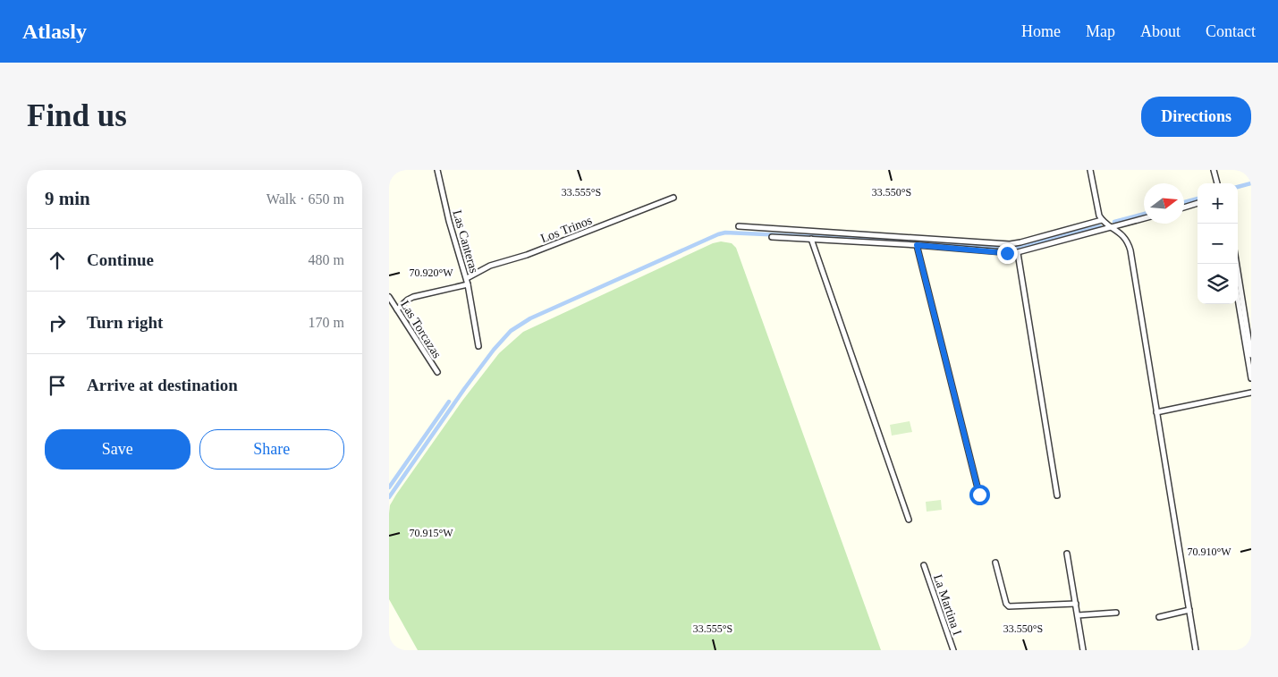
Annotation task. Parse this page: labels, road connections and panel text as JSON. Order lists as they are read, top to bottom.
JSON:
{
  "streets": {
    "street": [
      "Los Trinos",
      "Las Canteras",
      "Las Torcazas",
      "La Martina I"
    ]
  },
  "crossings": [
    ["Los Trinos", "Las Canteras"]
  ],
  "north": "right",
  "page": {
    "header": "Atlasly",
    "nav": [
      "Home",
      "Map",
      "About",
      "Contact"
    ],
    "buttons": [
      "Directions",
      ["Save", "Share"]
    ],
    "title": "Find us",
    "heading": ["9 min", "Walk · 650 m"],
    "map_buttons": ["+", "−"],
    "list": [
      ["Continue", "480 m"],
      ["Turn right", "170 m"],
      "Arrive at destination"
    ]
  },
  "coordinates": [
    "33.555°S",
    "33.550°S",
    "70.920°W",
    "70.915°W",
    "70.910°W"
  ]
}
